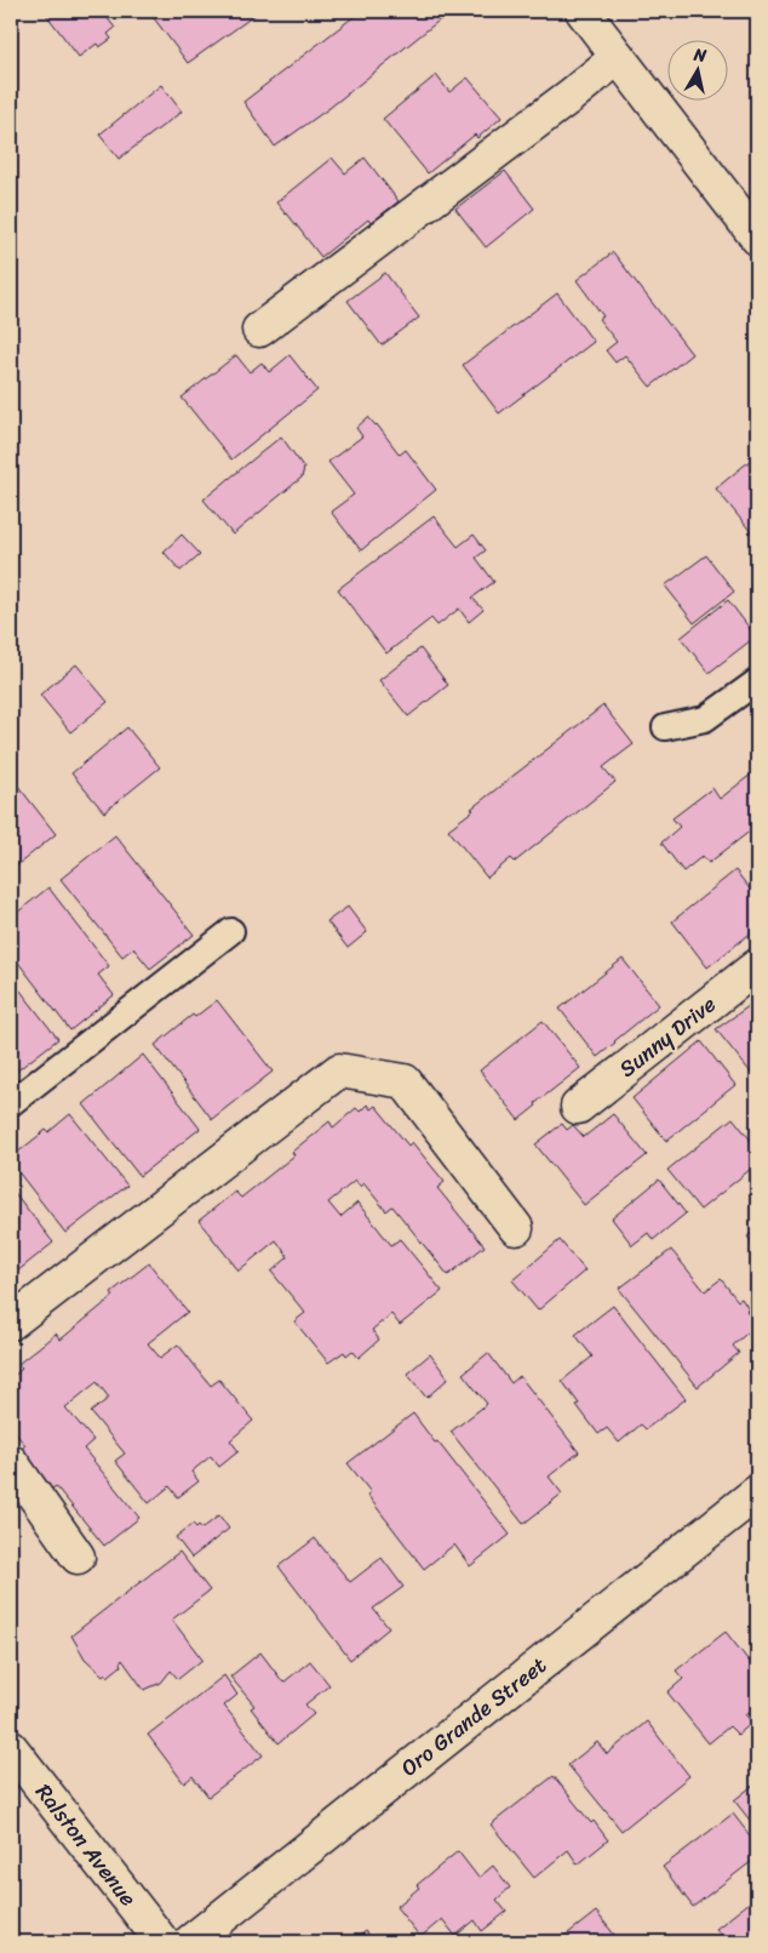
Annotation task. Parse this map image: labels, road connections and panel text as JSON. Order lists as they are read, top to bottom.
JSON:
{
  "streets": {
    "street": ["Sunny Drive", "Oro Grande Street", "Ralston Avenue"]
  },
  "north": "top"
}
